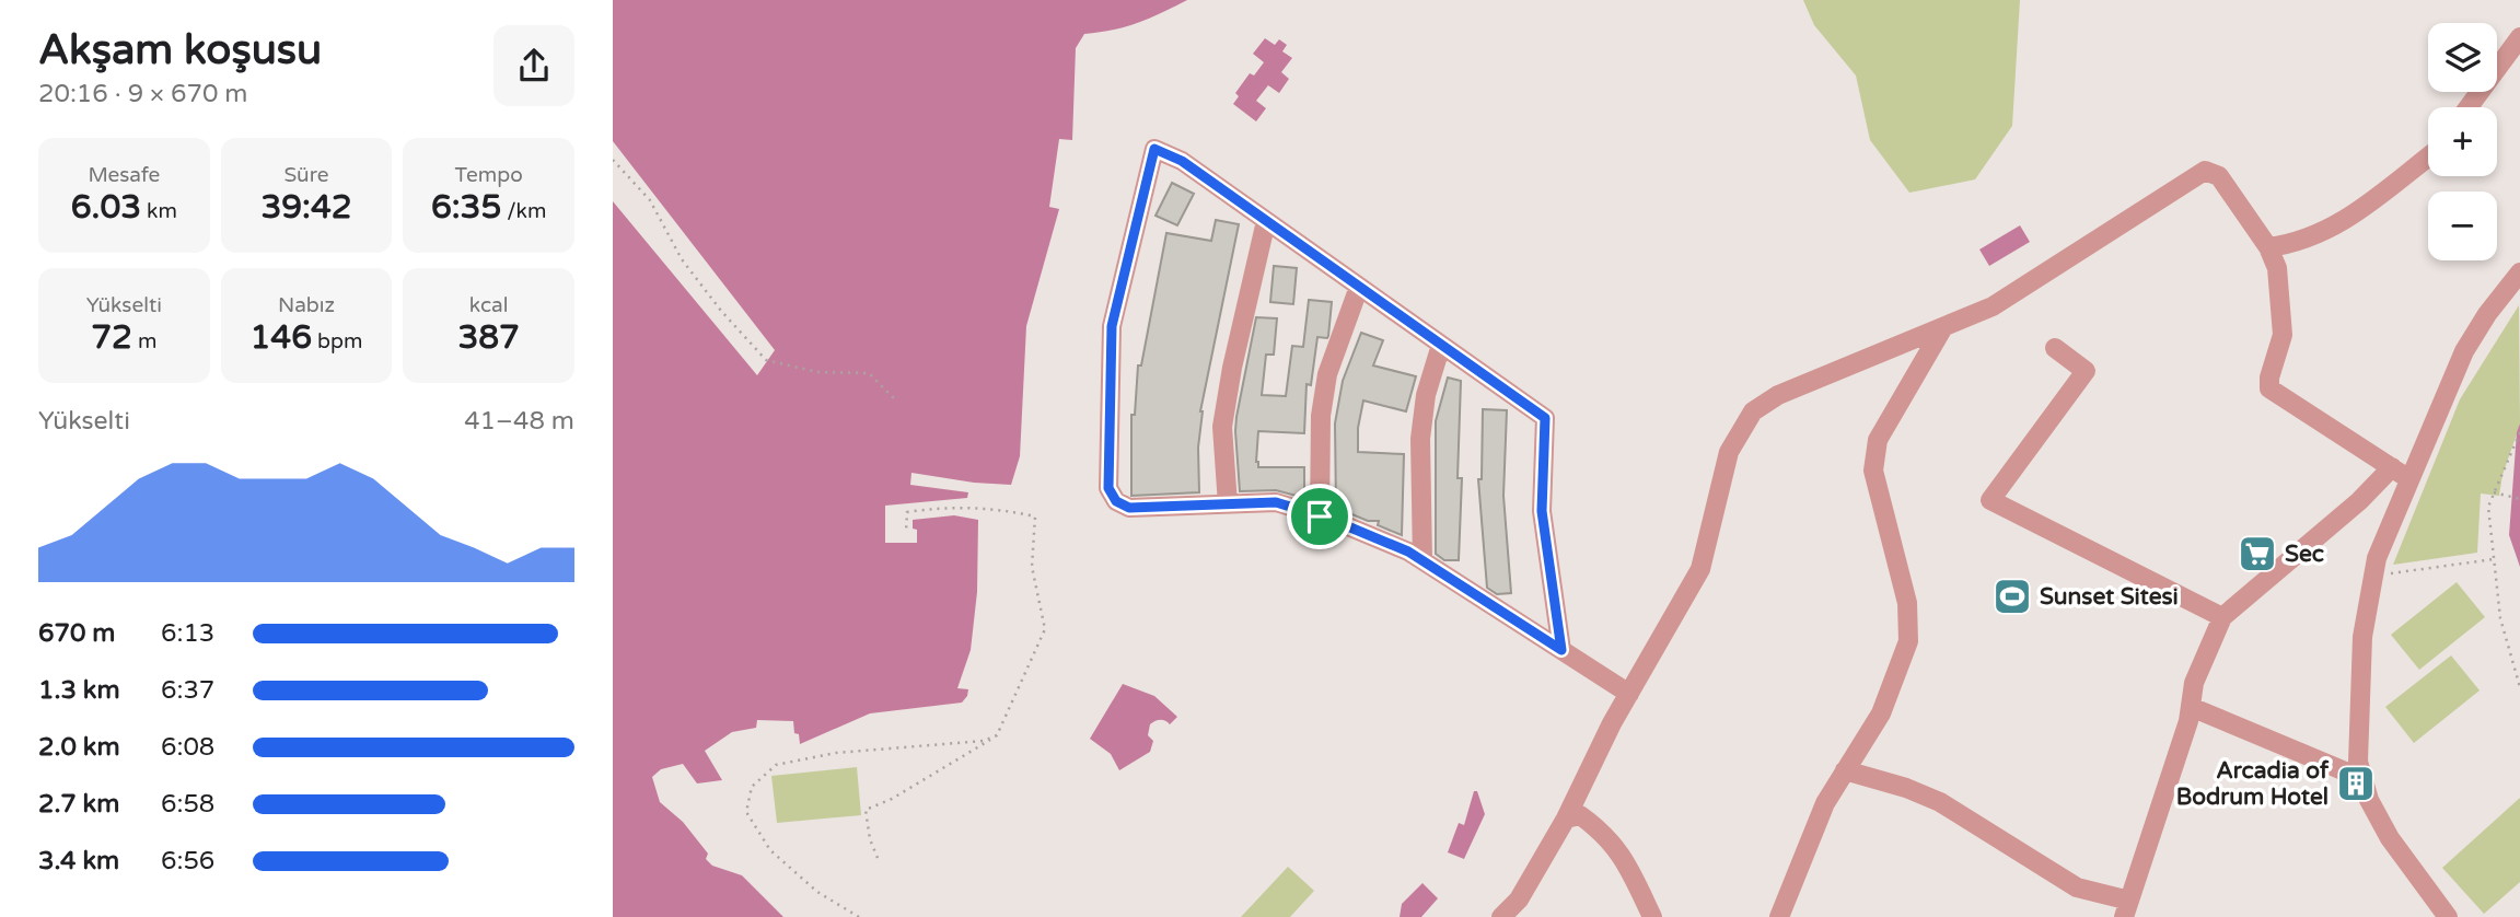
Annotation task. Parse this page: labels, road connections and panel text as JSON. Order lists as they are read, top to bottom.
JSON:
{
  "places": {
    "supermarket": ["Sec"],
    "sports": ["Sunset Sitesi"],
    "building": ["Arcadia of Bodrum Hotel"]
  },
  "page": {
    "heading": ["Akşam koşusu", "20:16 · 9 × 670 m"],
    "map_buttons": ["+", "−"],
    "stats": [
      ["Mesafe", "6.03 km"],
      ["Süre", "39:42"],
      ["Tempo", "6:35 /km"],
      ["Yükselti", "72 m"],
      ["Nabız", "146 bpm"],
      ["kcal", "387"]
    ],
    "chart": ["Yükselti", "41–48 m"],
    "list": [
      {
        "name": "670 m",
        "note": "6:13"
      },
      {
        "name": "1.3 km",
        "note": "6:37"
      },
      {
        "name": "2.0 km",
        "note": "6:08"
      },
      {
        "name": "2.7 km",
        "note": "6:58"
      },
      {
        "name": "3.4 km",
        "note": "6:56"
      }
    ]
  }
}
